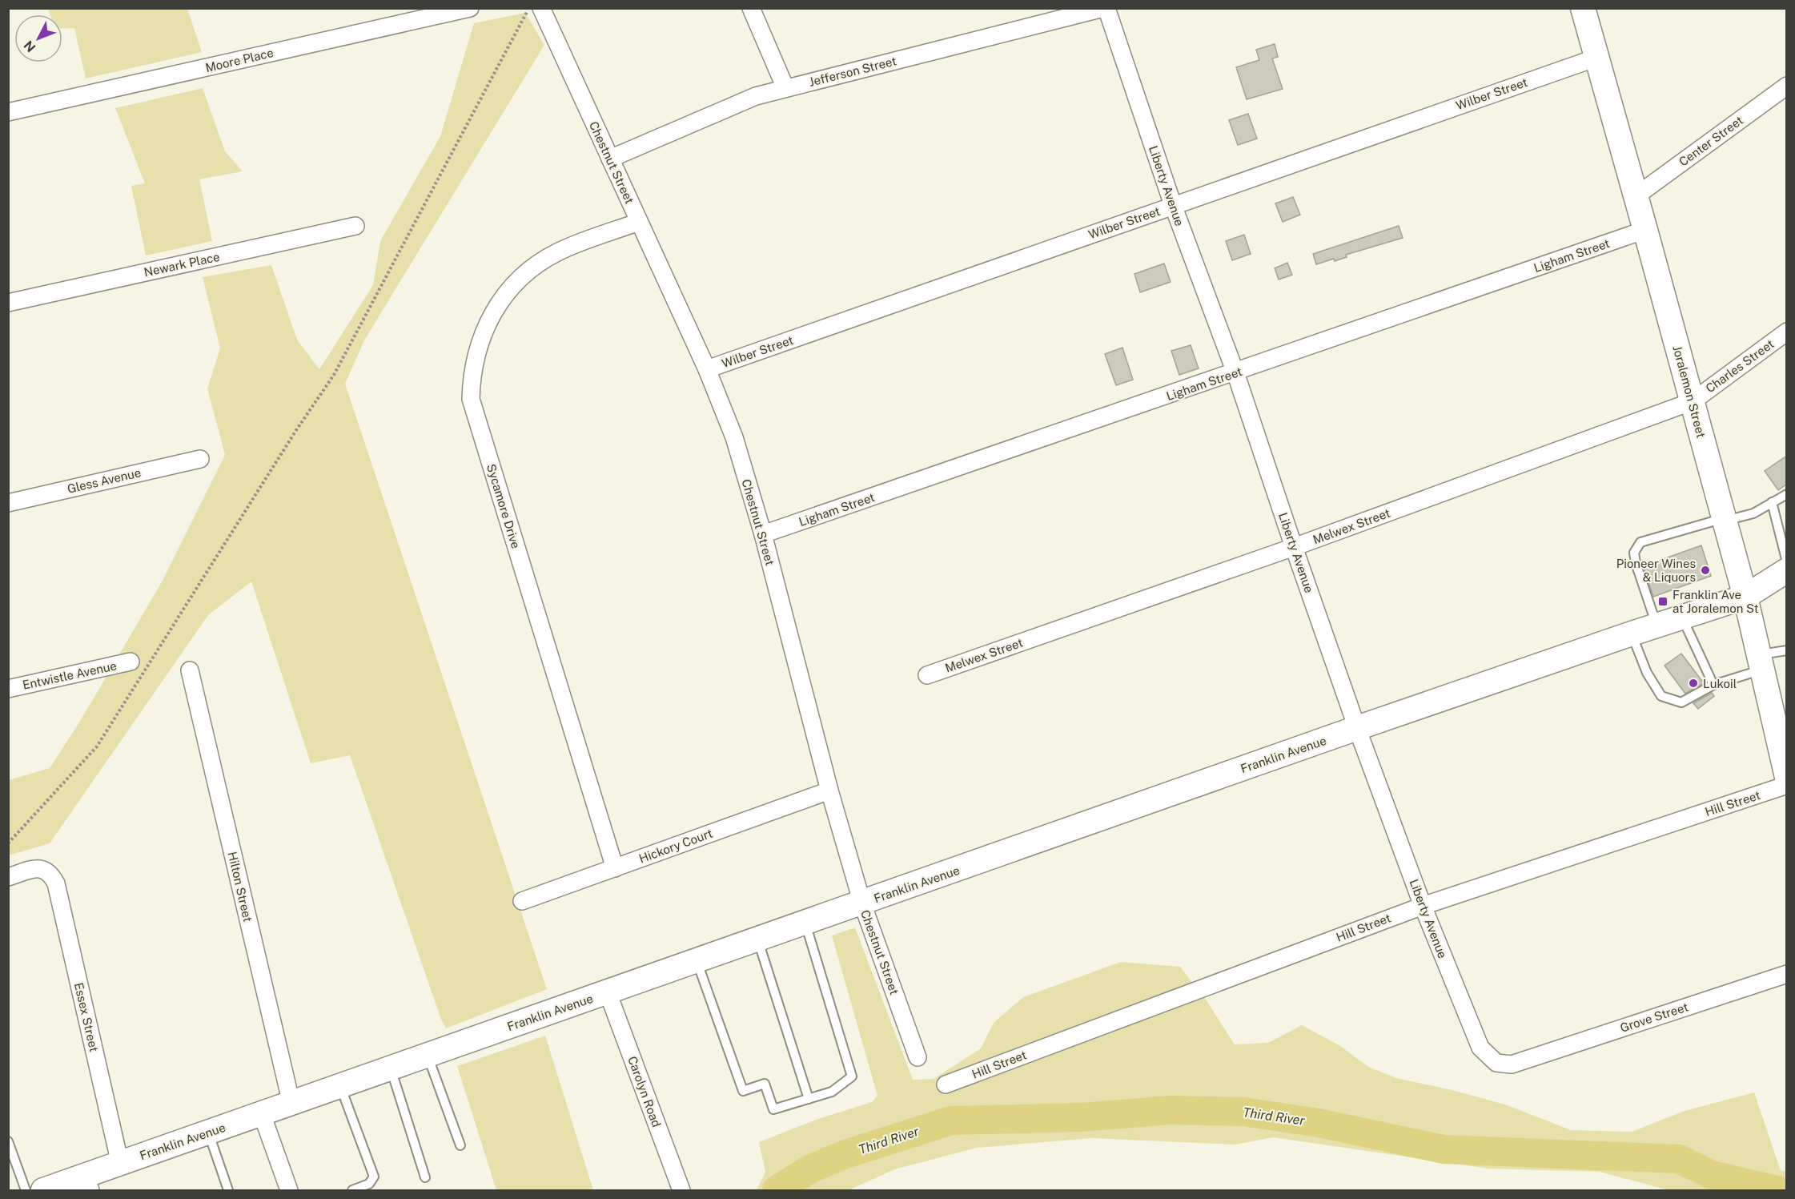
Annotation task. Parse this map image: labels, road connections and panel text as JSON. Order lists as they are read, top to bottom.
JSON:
{
  "streets": {
    "main road": ["Joralemon Street", "Franklin Avenue"],
    "street": [
      "Moore Place",
      "Jefferson Street",
      "Wilber Street",
      "Center Street",
      "Chestnut Street",
      "Liberty Avenue",
      "Ligham Street",
      "Newark Place",
      "Charles Street",
      "Gless Avenue",
      "Sycamore Drive",
      "Melwex Street",
      "Entwistle Avenue",
      "Hill Street",
      "Hickory Court",
      "Hilton Street",
      "Essex Street",
      "Grove Street",
      "Carolyn Road"
    ]
  },
  "crossings": [
    ["Jefferson Street", "Chestnut Street"],
    ["Jefferson Street", "Liberty Avenue"],
    ["Wilber Street", "Chestnut Street"],
    ["Wilber Street", "Liberty Avenue"],
    ["Wilber Street", "Joralemon Street"],
    ["Center Street", "Joralemon Street"],
    ["Chestnut Street", "Ligham Street"],
    ["Chestnut Street", "Sycamore Drive"],
    ["Chestnut Street", "Franklin Avenue"],
    ["Chestnut Street", "Hickory Court"],
    ["Liberty Avenue", "Ligham Street"],
    ["Liberty Avenue", "Melwex Street"],
    ["Liberty Avenue", "Franklin Avenue"],
    ["Liberty Avenue", "Hill Street"],
    ["Liberty Avenue", "Grove Street"],
    ["Ligham Street", "Joralemon Street"],
    ["Charles Street", "Joralemon Street"],
    ["Charles Street", "Melwex Street"],
    ["Joralemon Street", "Melwex Street"],
    ["Joralemon Street", "Franklin Avenue"],
    ["Sycamore Drive", "Hickory Court"],
    ["Franklin Avenue", "Hilton Street"],
    ["Franklin Avenue", "Essex Street"],
    ["Franklin Avenue", "Carolyn Road"]
  ],
  "water": ["Third River"],
  "places": {
    "other": ["Pioneer Wines & Liquors", "Lukoil"],
    "transit": ["Franklin Ave at Joralemon St"]
  },
  "north": "bottom left"
}
